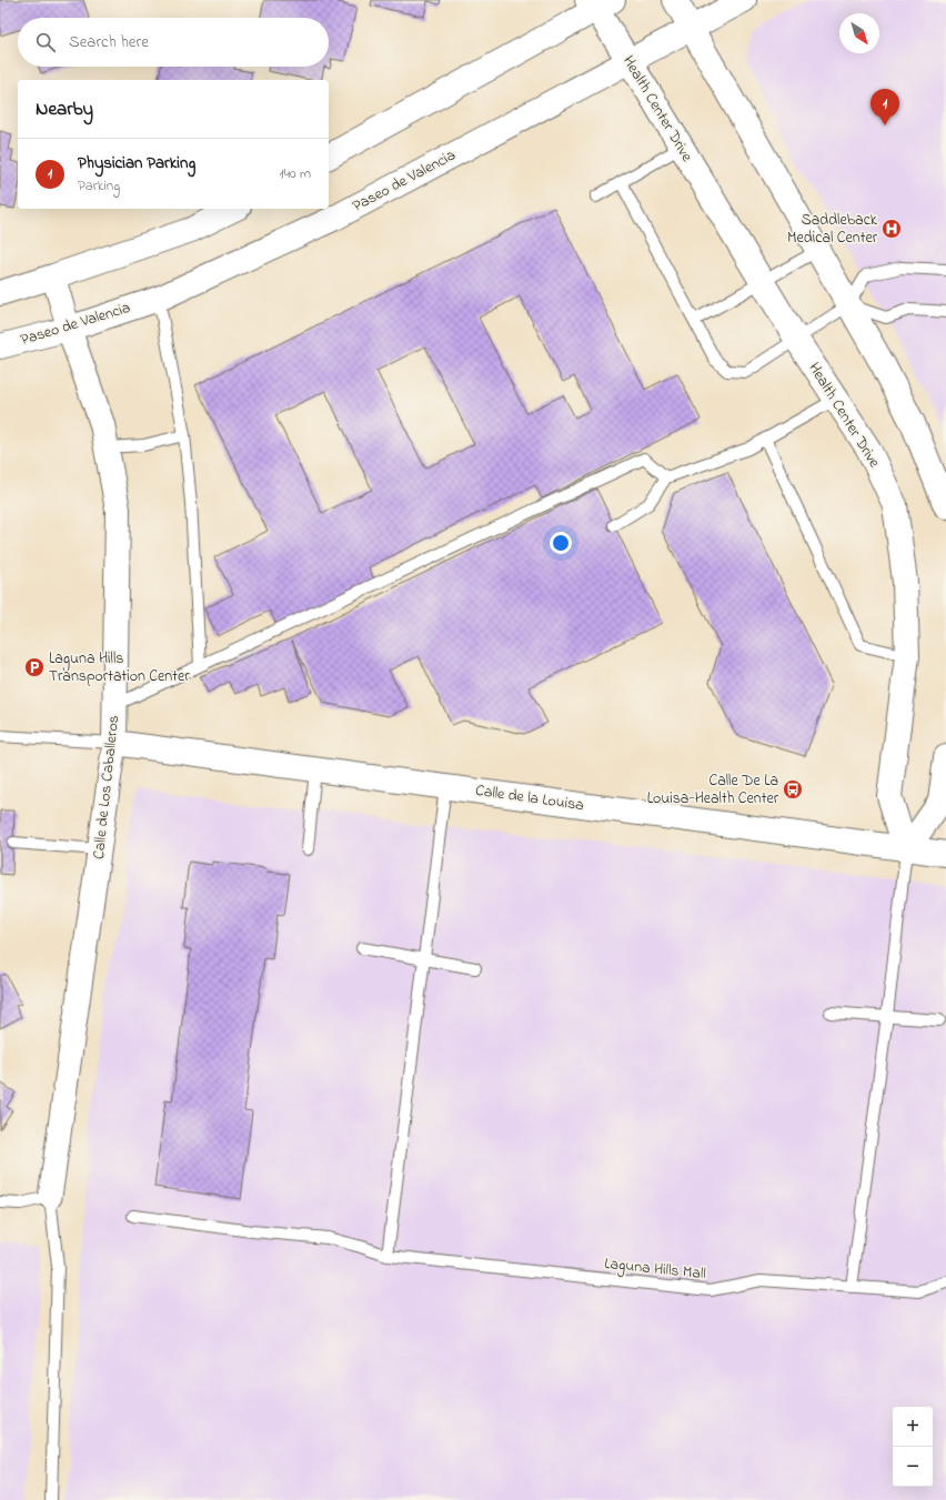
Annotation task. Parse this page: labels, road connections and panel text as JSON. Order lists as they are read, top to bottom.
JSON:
{
  "streets": {
    "street": [
      "Health Center Drive",
      "Paseo de Valencia",
      "Calle de Los Caballeros",
      "Calle de la Louisa"
    ],
    "lane": ["Laguna Hills Mall"]
  },
  "crossings": [
    ["Health Center Drive", "Paseo de Valencia"],
    ["Health Center Drive", "Calle de la Louisa"],
    ["Paseo de Valencia", "Calle de Los Caballeros"],
    ["Calle de Los Caballeros", "Calle de la Louisa"]
  ],
  "places": {
    "hospital": ["Saddleback Medical Center"],
    "parking": ["Laguna Hills Transportation Center"],
    "bus stop": ["Calle De La Louisa-Health Center"]
  },
  "north": "bottom right",
  "page": {
    "search": "Search here",
    "heading": "Nearby",
    "pins": "1",
    "list": [
      {
        "mark": "1",
        "name": "Physician Parking",
        "note": "Parking",
        "value": "140 m"
      }
    ],
    "map_buttons": ["+", "−"]
  }
}
